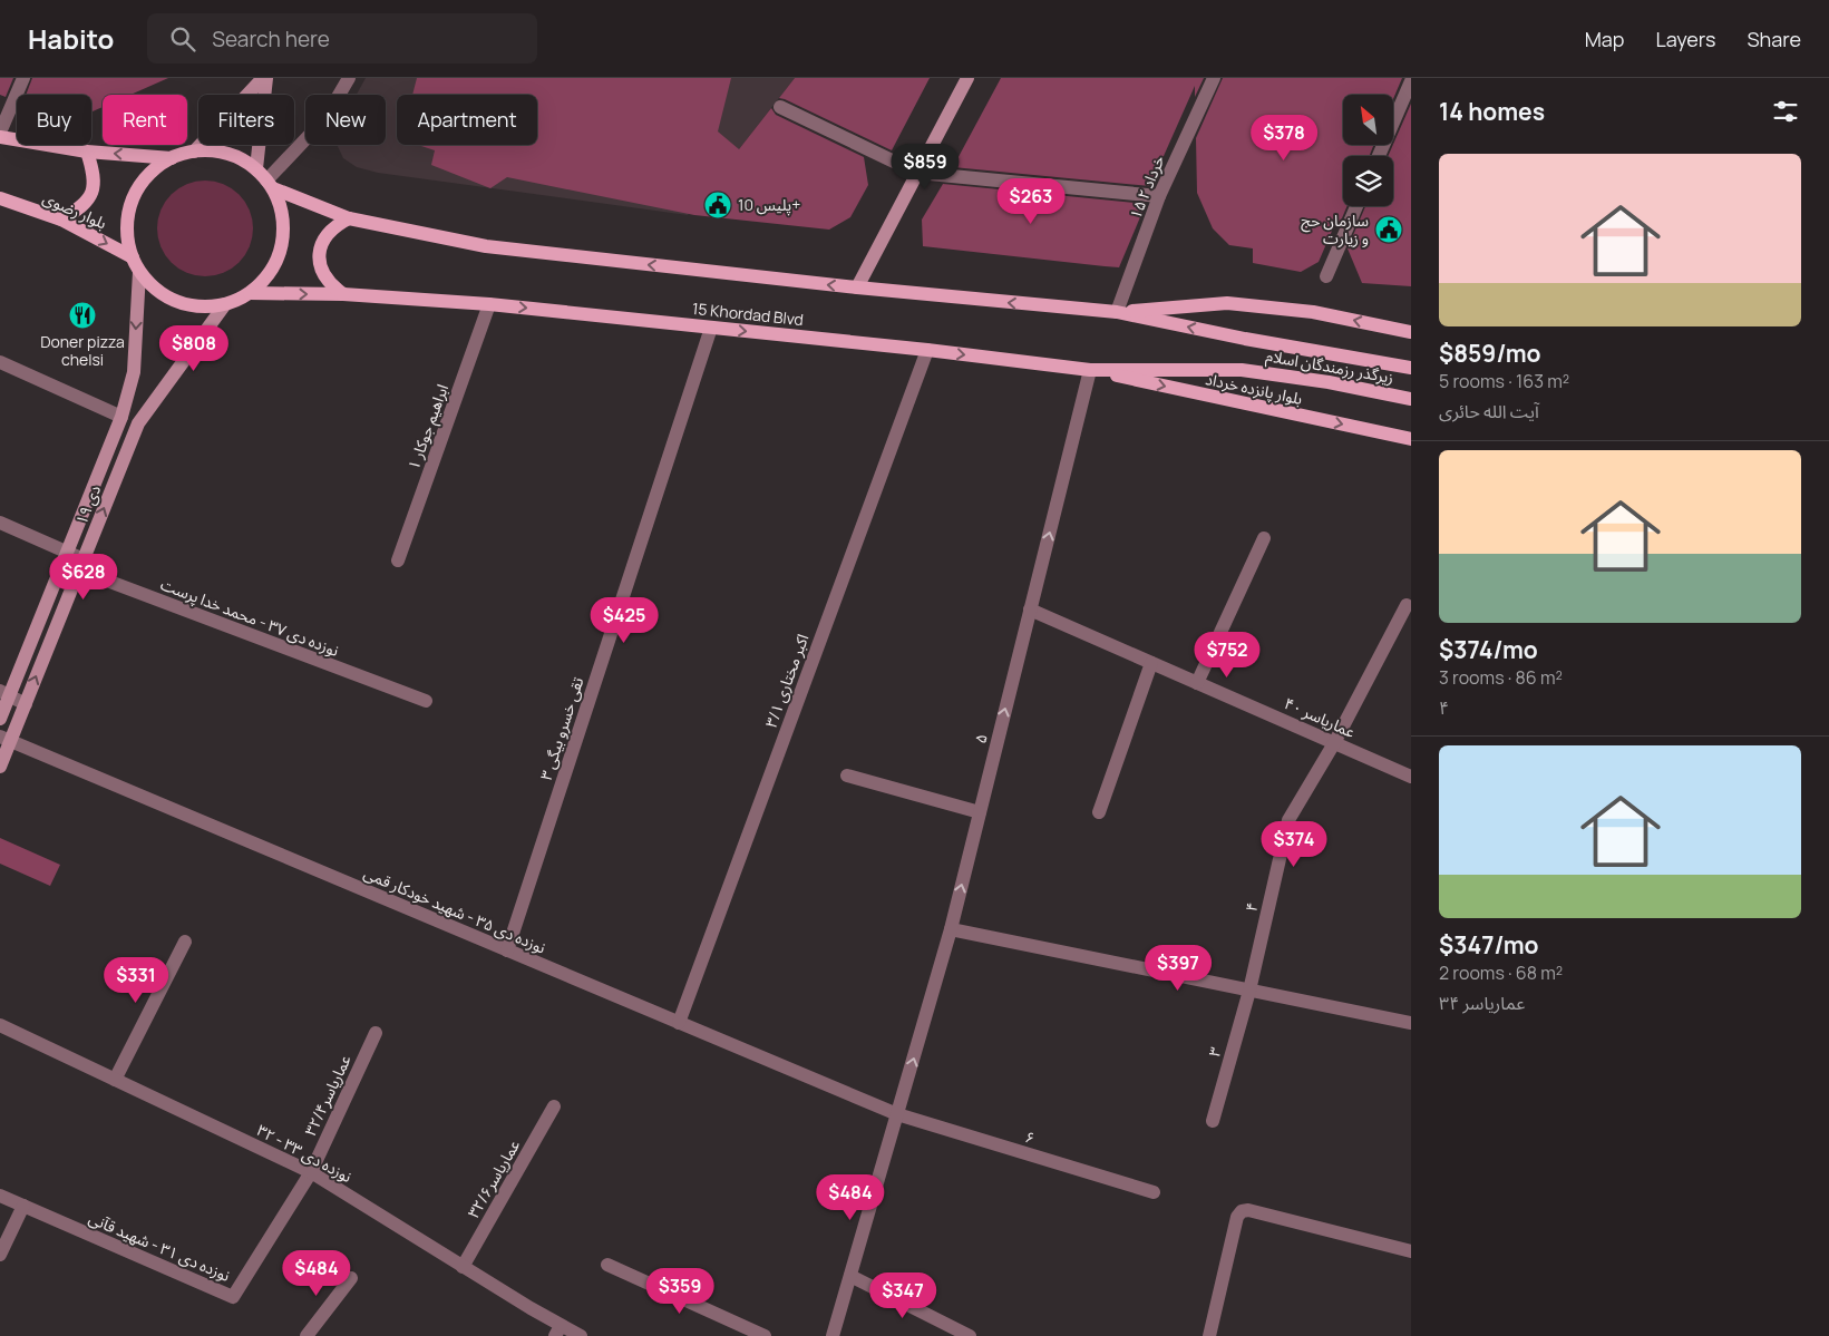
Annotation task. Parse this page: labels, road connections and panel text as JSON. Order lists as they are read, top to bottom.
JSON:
{
  "streets": {
    "main road": [
      "بلوار رضوی",
      "15 Khordad Blvd",
      "زیرگذر رزمندگان اسلام",
      "بلوار پانزده خرداد",
      "۱۹ دی"
    ],
    "street": [
      "۱۵ خرداد ۲",
      "۱ ابراهیم جوکار",
      "نوزده دی ۳۷ - محمد خدا پرست",
      "۳/۱ اکبر مختاری",
      "عماریاسر ۴۰",
      "۳ تقی خسرو بیگی",
      "۵",
      "۴",
      "نوزده دی ۳۵ - شهید خودکار قمی",
      "۳",
      "عماریاسر۳۲/۴",
      "۶",
      "۳۲ - نوزده دی ۳۳",
      "عماریاسر۳۲/۶",
      "نوزده دی ۳۱ - شهید قآنی"
    ]
  },
  "crossings": [
    ["۱۵ خرداد ۲", "زیرگذر رزمندگان اسلام"],
    ["بلوار رضوی", "15 Khordad Blvd"],
    ["بلوار رضوی", "۱۹ دی"],
    ["15 Khordad Blvd", "زیرگذر رزمندگان اسلام"],
    ["15 Khordad Blvd", "بلوار پانزده خرداد"],
    ["15 Khordad Blvd", "۱ ابراهیم جوکار"],
    ["15 Khordad Blvd", "۱۹ دی"],
    ["15 Khordad Blvd", "۳/۱ اکبر مختاری"],
    ["15 Khordad Blvd", "۳ تقی خسرو بیگی"],
    ["15 Khordad Blvd", "۵"],
    ["بلوار پانزده خرداد", "۵"],
    ["۱۹ دی", "نوزده دی ۳۷ - محمد خدا پرست"],
    ["۱۹ دی", "نوزده دی ۳۵ - شهید خودکار قمی"],
    ["۳/۱ اکبر مختاری", "نوزده دی ۳۵ - شهید خودکار قمی"],
    ["عماریاسر ۴۰", "۵"],
    ["عماریاسر ۴۰", "۴"],
    ["۳ تقی خسرو بیگی", "نوزده دی ۳۵ - شهید خودکار قمی"],
    ["۵", "نوزده دی ۳۵ - شهید خودکار قمی"],
    ["۵", "۶"],
    ["۴", "۳"],
    ["نوزده دی ۳۵ - شهید خودکار قمی", "۶"],
    ["عماریاسر۳۲/۴", "۳۲ - نوزده دی ۳۳"],
    ["عماریاسر۳۲/۴", "نوزده دی ۳۱ - شهید قآنی"],
    ["۳۲ - نوزده دی ۳۳", "عماریاسر۳۲/۶"],
    ["۳۲ - نوزده دی ۳۳", "نوزده دی ۳۱ - شهید قآنی"]
  ],
  "one_way": ["۵"],
  "places": {
    "public building": ["پلیس 10+", "سازمان حج و زیارت"],
    "restaurant": ["Doner pizza chelsi"]
  },
  "north": "top left",
  "page": {
    "header": "Habito",
    "search": "Search here",
    "nav": ["Map", "Layers", "Share"],
    "heading": "14 homes",
    "chip": [
      "Buy",
      "Rent",
      "Filters",
      "New",
      "Apartment"
    ],
    "price": [
      "$378",
      "$859",
      "$263",
      "$808",
      "$628",
      "$425",
      "$752",
      "$374",
      "$397",
      "$331",
      "$484",
      "$484",
      "$359",
      "$347"
    ],
    "list": [
      {
        "name": "$859/mo",
        "note": "5 rooms · 163 m² · آیت الله حائری"
      },
      {
        "name": "$374/mo",
        "note": "3 rooms · 86 m² · ۴"
      },
      {
        "name": "$347/mo",
        "note": "2 rooms · 68 m² · عماریاسر ۳۴"
      }
    ]
  }
}
